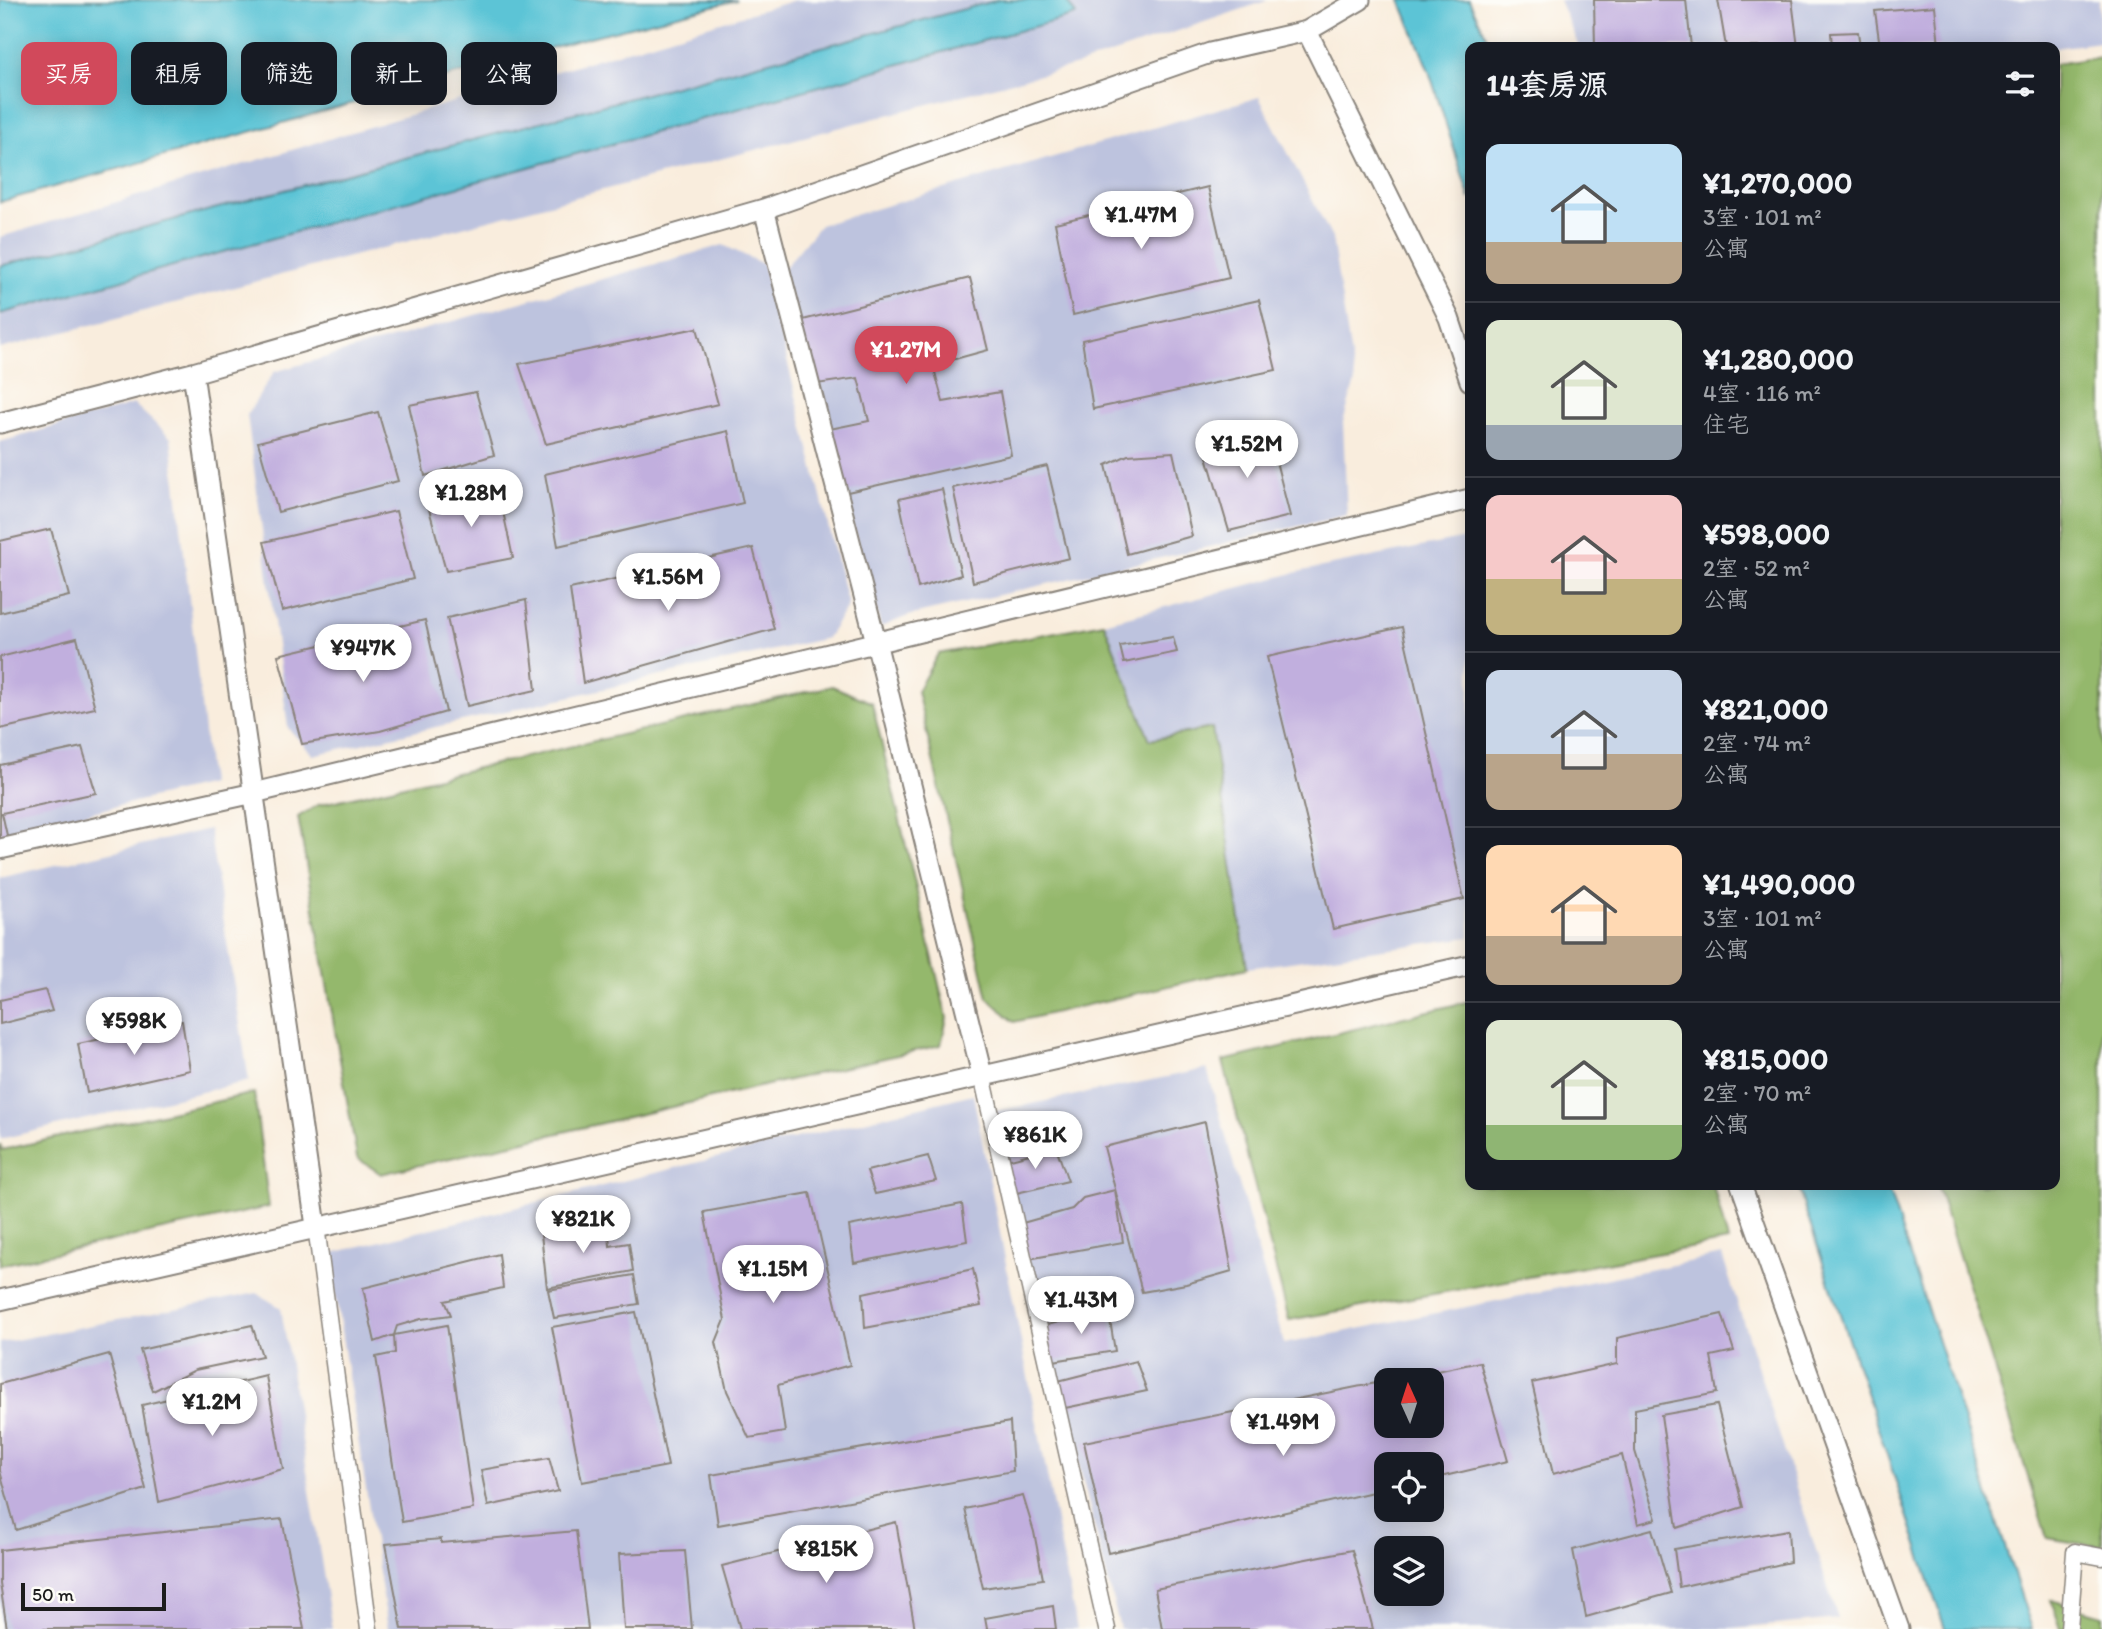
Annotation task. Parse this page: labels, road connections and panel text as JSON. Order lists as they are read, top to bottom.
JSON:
{
  "scale_bar": "50 m",
  "north": "top",
  "page": {
    "chip": [
      "买房",
      "租房",
      "筛选",
      "新上",
      "公寓"
    ],
    "heading": "14套房源",
    "list": [
      {
        "name": "¥1,270,000",
        "note": "3室 · 101 m² · 公寓"
      },
      {
        "name": "¥1,280,000",
        "note": "4室 · 116 m² · 住宅"
      },
      {
        "name": "¥598,000",
        "note": "2室 · 52 m² · 公寓"
      },
      {
        "name": "¥821,000",
        "note": "2室 · 74 m² · 公寓"
      },
      {
        "name": "¥1,490,000",
        "note": "3室 · 101 m² · 公寓"
      },
      {
        "name": "¥815,000",
        "note": "2室 · 70 m² · 公寓"
      }
    ],
    "price": [
      "¥1.47M",
      "¥1.27M",
      "¥1.52M",
      "¥1.28M",
      "¥1.56M",
      "¥947K",
      "¥598K",
      "¥861K",
      "¥821K",
      "¥1.15M",
      "¥1.43M",
      "¥1.2M",
      "¥1.49M",
      "¥815K"
    ],
    "scale": "50 m"
  }
}
